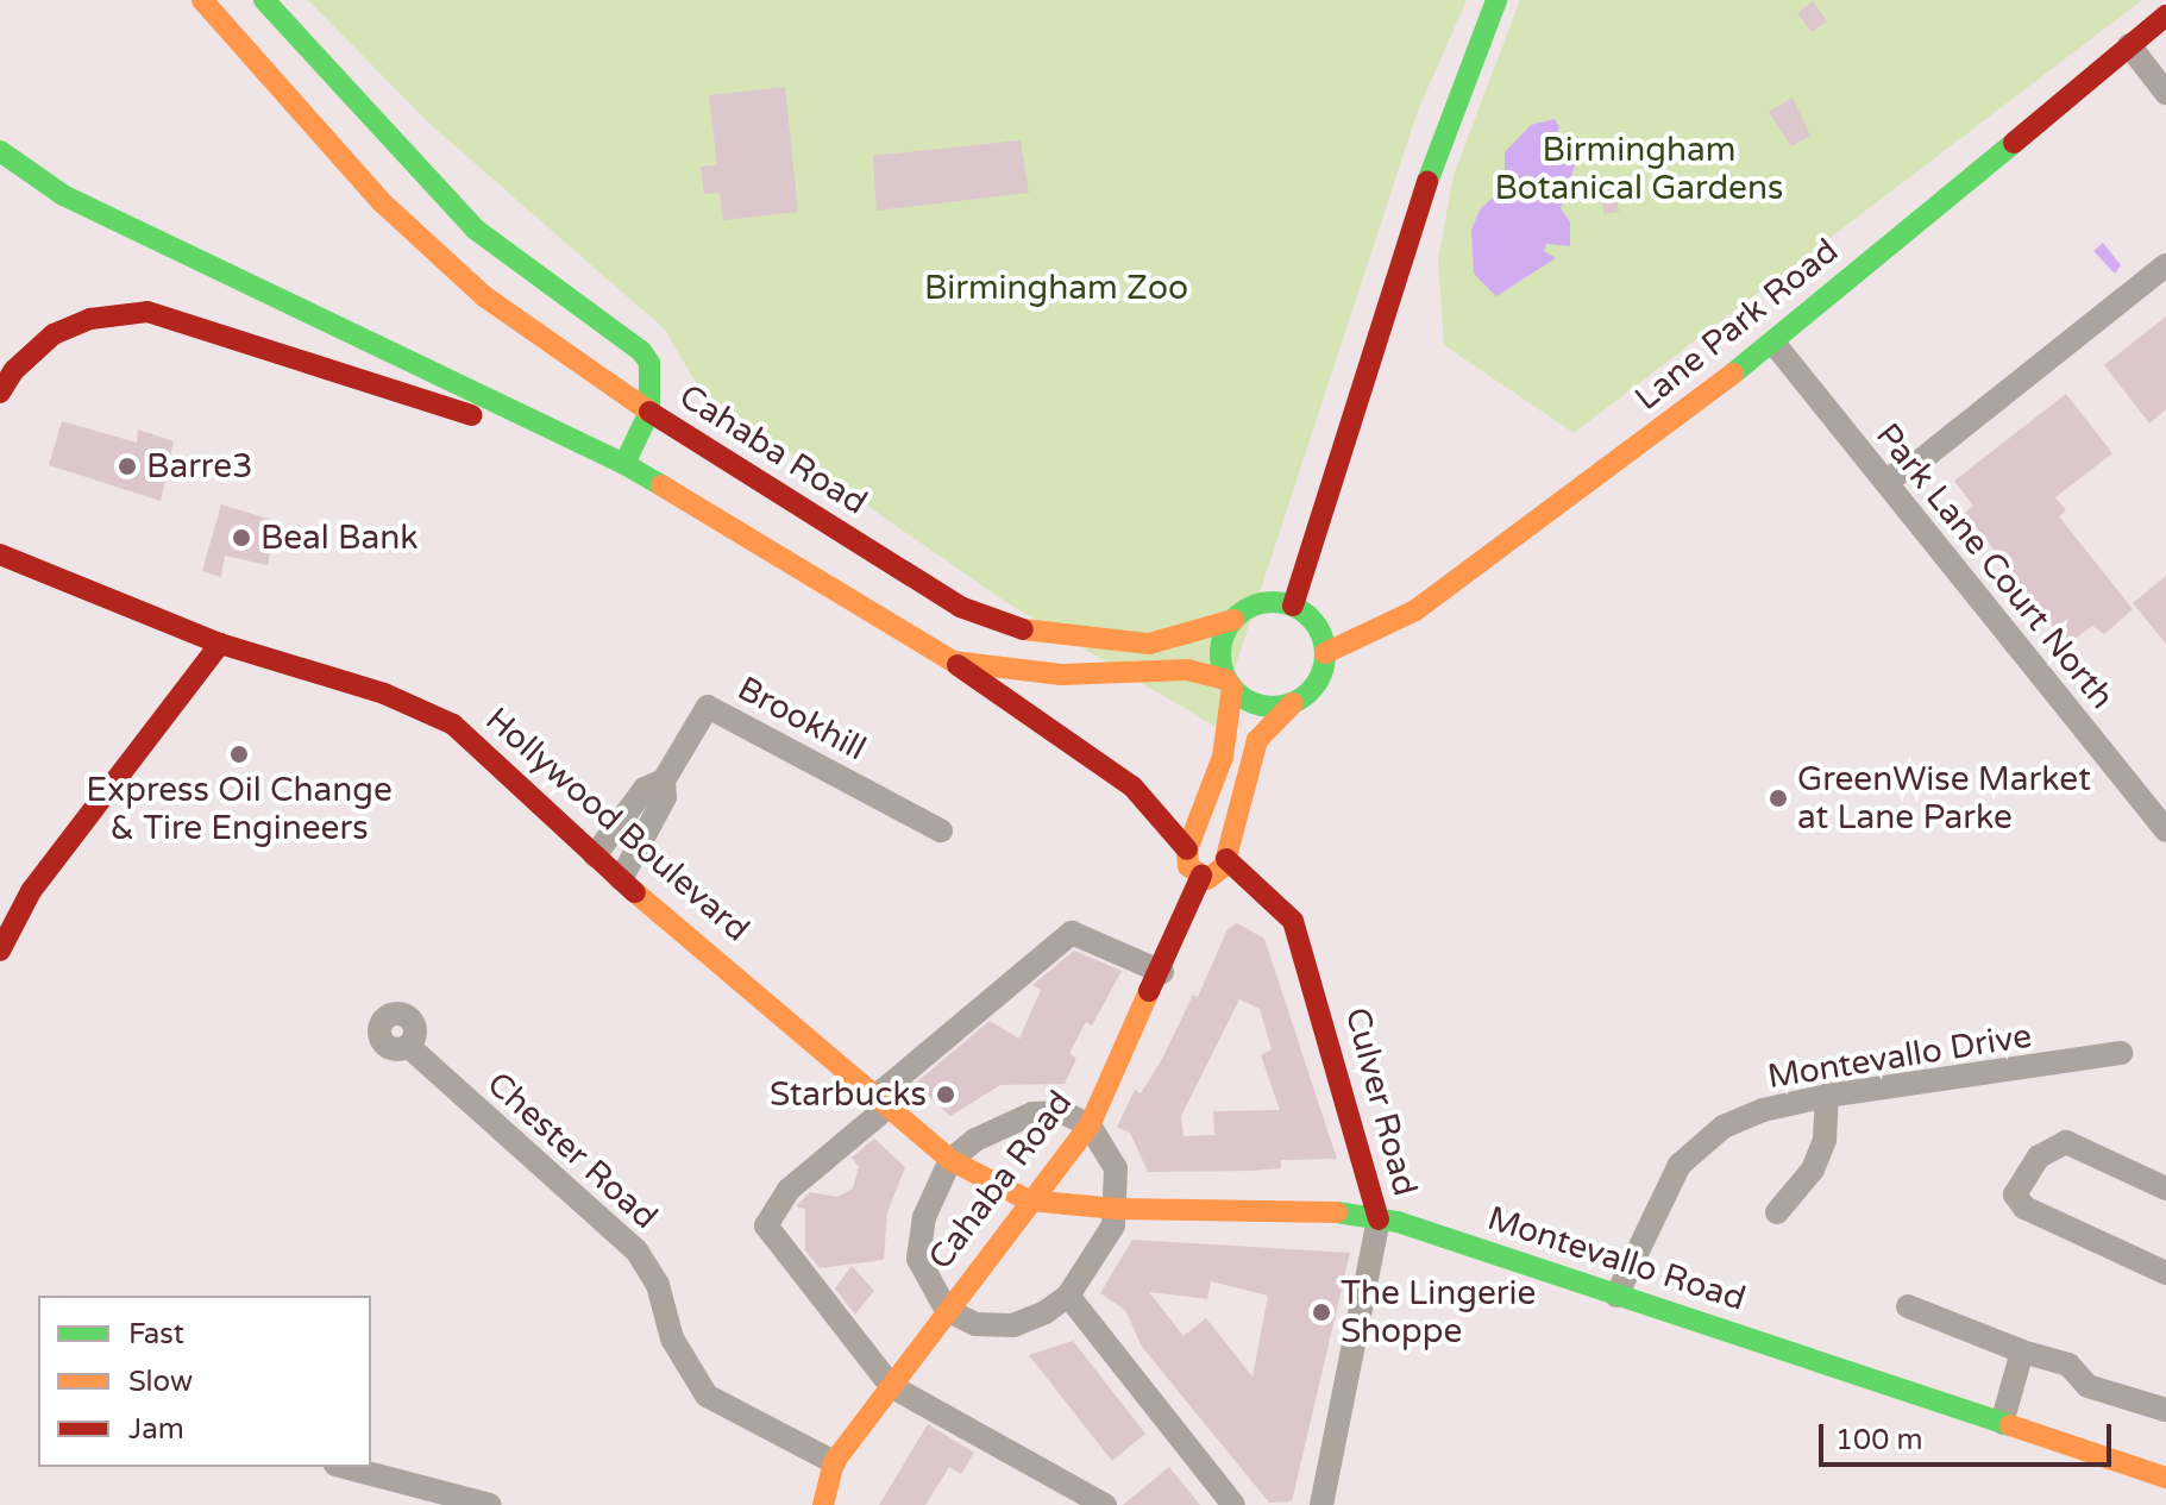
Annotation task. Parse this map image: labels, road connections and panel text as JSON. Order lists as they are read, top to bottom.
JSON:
{
  "streets": {
    "main road": [
      "Lane Park Road",
      "Cahaba Road",
      "Hollywood Boulevard",
      "Culver Road",
      "Montevallo Road"
    ],
    "street": [
      "Park Lane Court North",
      "Brookhill",
      "Montevallo Drive",
      "Chester Road"
    ]
  },
  "crossings": [
    ["Lane Park Road", "Cahaba Road"],
    ["Lane Park Road", "Park Lane Court North"],
    ["Cahaba Road", "Hollywood Boulevard"],
    ["Cahaba Road", "Chester Road"],
    ["Cahaba Road", "Montevallo Road"],
    ["Brookhill", "Hollywood Boulevard"],
    ["Hollywood Boulevard", "Montevallo Road"],
    ["Montevallo Drive", "Montevallo Road"],
    ["Culver Road", "Montevallo Road"]
  ],
  "parks": ["Birmingham Botanical Gardens", "Birmingham Zoo"],
  "places": [
    "Barre3",
    "Beal Bank",
    "Express Oil Change & Tire Engineers",
    "GreenWise Market at Lane Parke",
    "Starbucks",
    "The Lingerie Shoppe"
  ],
  "legend": ["Fast", "Slow", "Jam"],
  "scale_bar": "100 m"
}
